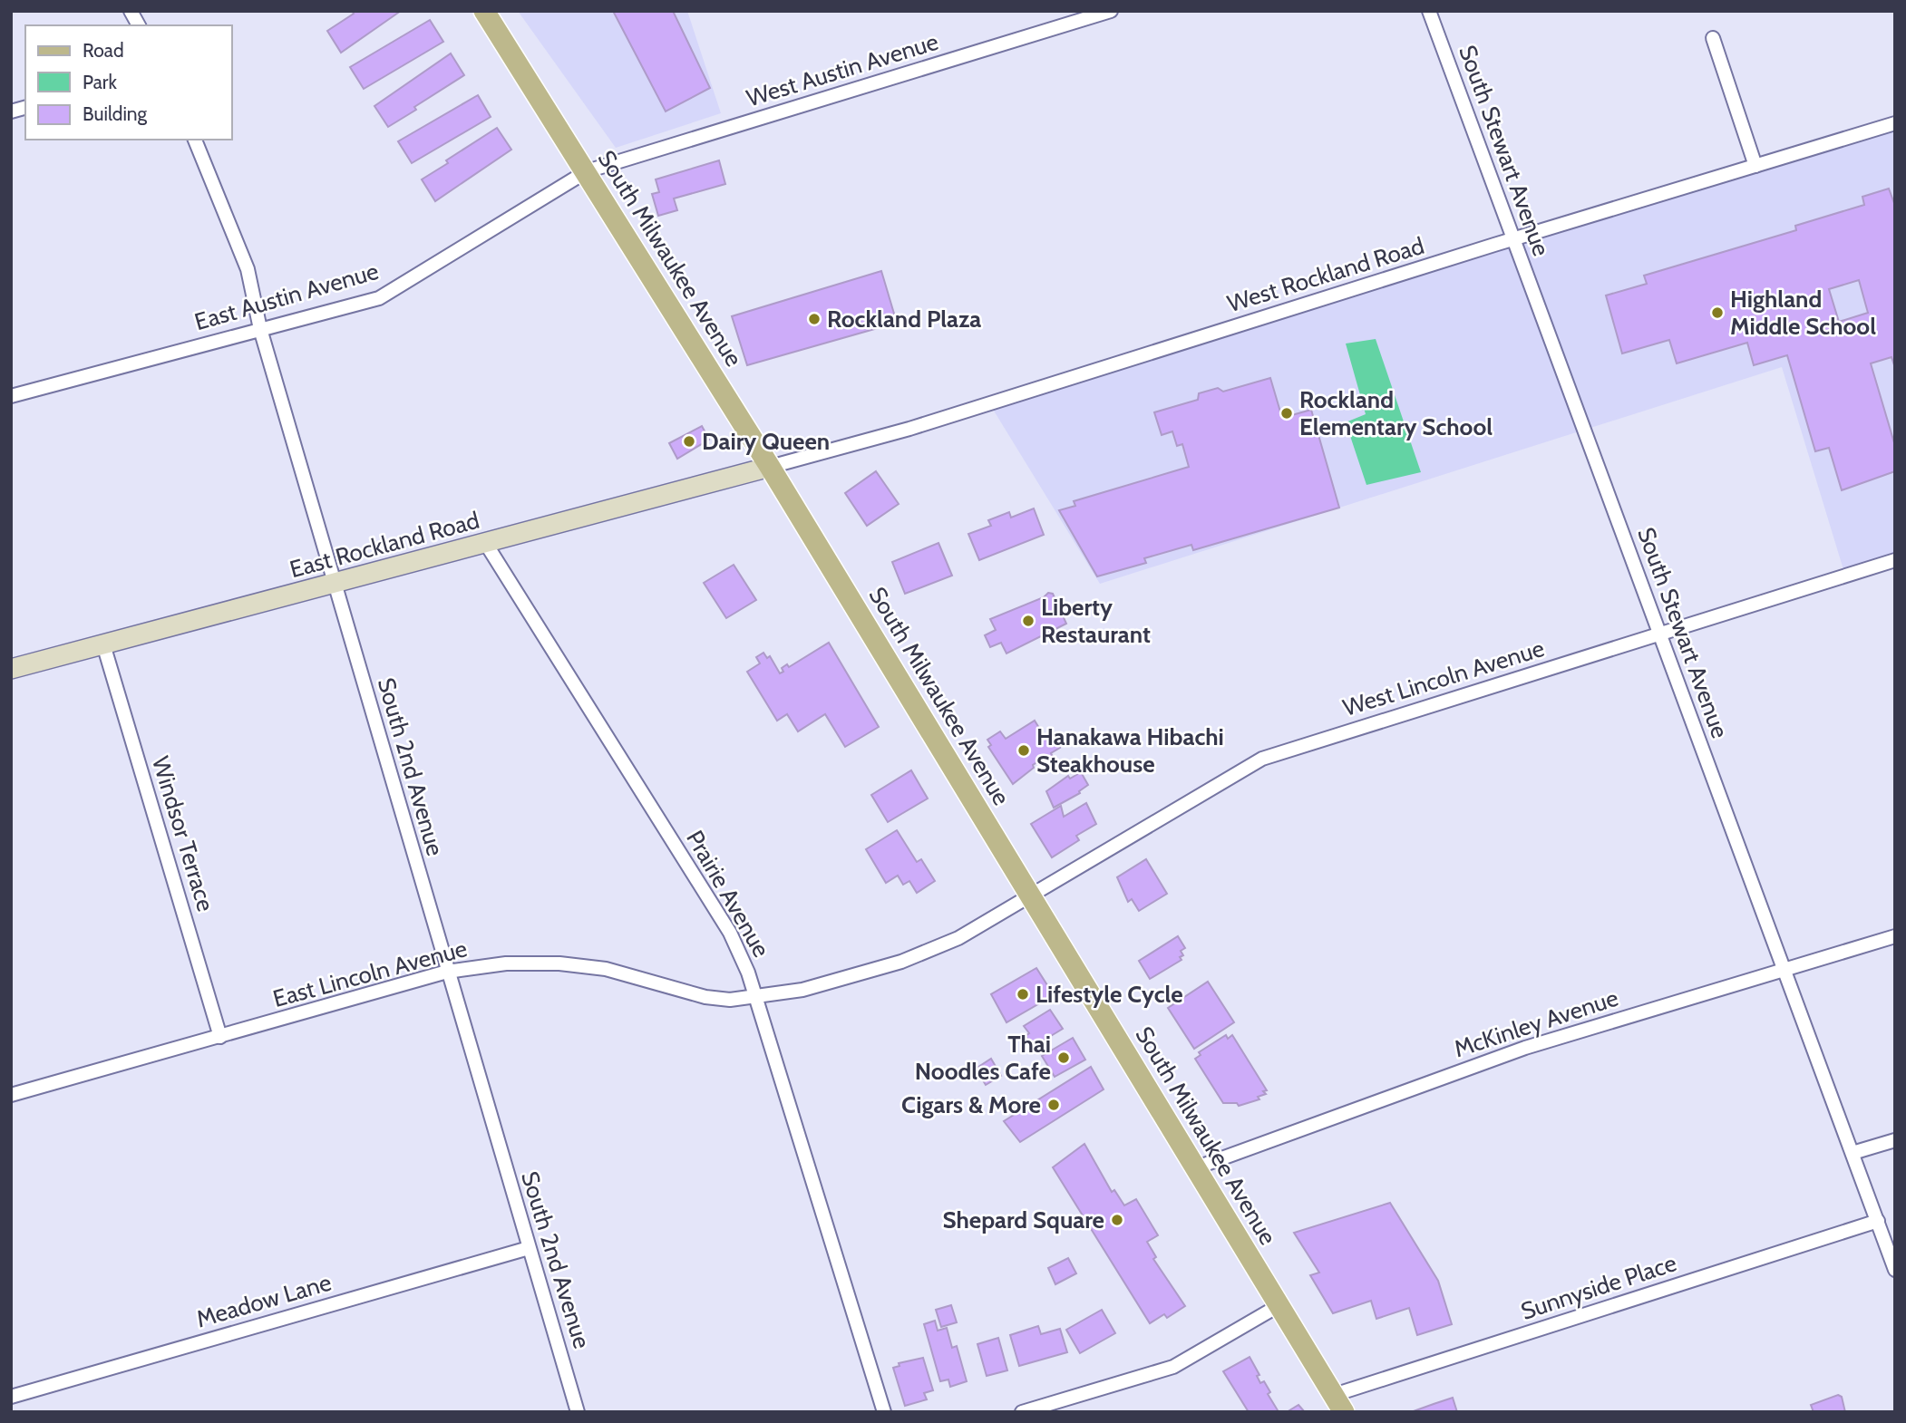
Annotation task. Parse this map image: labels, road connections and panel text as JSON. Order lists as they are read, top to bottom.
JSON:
{
  "streets": {
    "main road": ["South Milwaukee Avenue"],
    "street": [
      "West Austin Avenue",
      "South Stewart Avenue",
      "West Rockland Road",
      "East Austin Avenue",
      "East Rockland Road",
      "West Lincoln Avenue",
      "South 2nd Avenue",
      "Windsor Terrace",
      "Prairie Avenue",
      "East Lincoln Avenue",
      "McKinley Avenue",
      "Sunnyside Place",
      "Meadow Lane"
    ]
  },
  "crossings": [
    ["West Austin Avenue", "South Milwaukee Avenue"],
    ["West Austin Avenue", "East Austin Avenue"],
    ["South Stewart Avenue", "West Rockland Road"],
    ["South Stewart Avenue", "West Lincoln Avenue"],
    ["South Stewart Avenue", "McKinley Avenue"],
    ["South Stewart Avenue", "Sunnyside Place"],
    ["South Milwaukee Avenue", "West Rockland Road"],
    ["South Milwaukee Avenue", "East Austin Avenue"],
    ["South Milwaukee Avenue", "East Rockland Road"],
    ["South Milwaukee Avenue", "West Lincoln Avenue"],
    ["South Milwaukee Avenue", "East Lincoln Avenue"],
    ["South Milwaukee Avenue", "McKinley Avenue"],
    ["South Milwaukee Avenue", "Sunnyside Place"],
    ["West Rockland Road", "East Rockland Road"],
    ["East Austin Avenue", "South 2nd Avenue"],
    ["East Rockland Road", "South 2nd Avenue"],
    ["East Rockland Road", "Windsor Terrace"],
    ["East Rockland Road", "Prairie Avenue"],
    ["West Lincoln Avenue", "East Lincoln Avenue"],
    ["South 2nd Avenue", "East Lincoln Avenue"],
    ["South 2nd Avenue", "Meadow Lane"],
    ["Windsor Terrace", "East Lincoln Avenue"],
    ["Prairie Avenue", "East Lincoln Avenue"]
  ],
  "places": [
    "Highland Middle School",
    "Rockland Plaza",
    "Rockland Elementary School",
    "Dairy Queen",
    "Liberty Restaurant",
    "Hanakawa Hibachi Steakhouse",
    "Lifestyle Cycle",
    "Thai Noodles Cafe",
    "Cigars & More",
    "Shepard Square"
  ],
  "legend": ["Road", "Park", "Building"]
}
